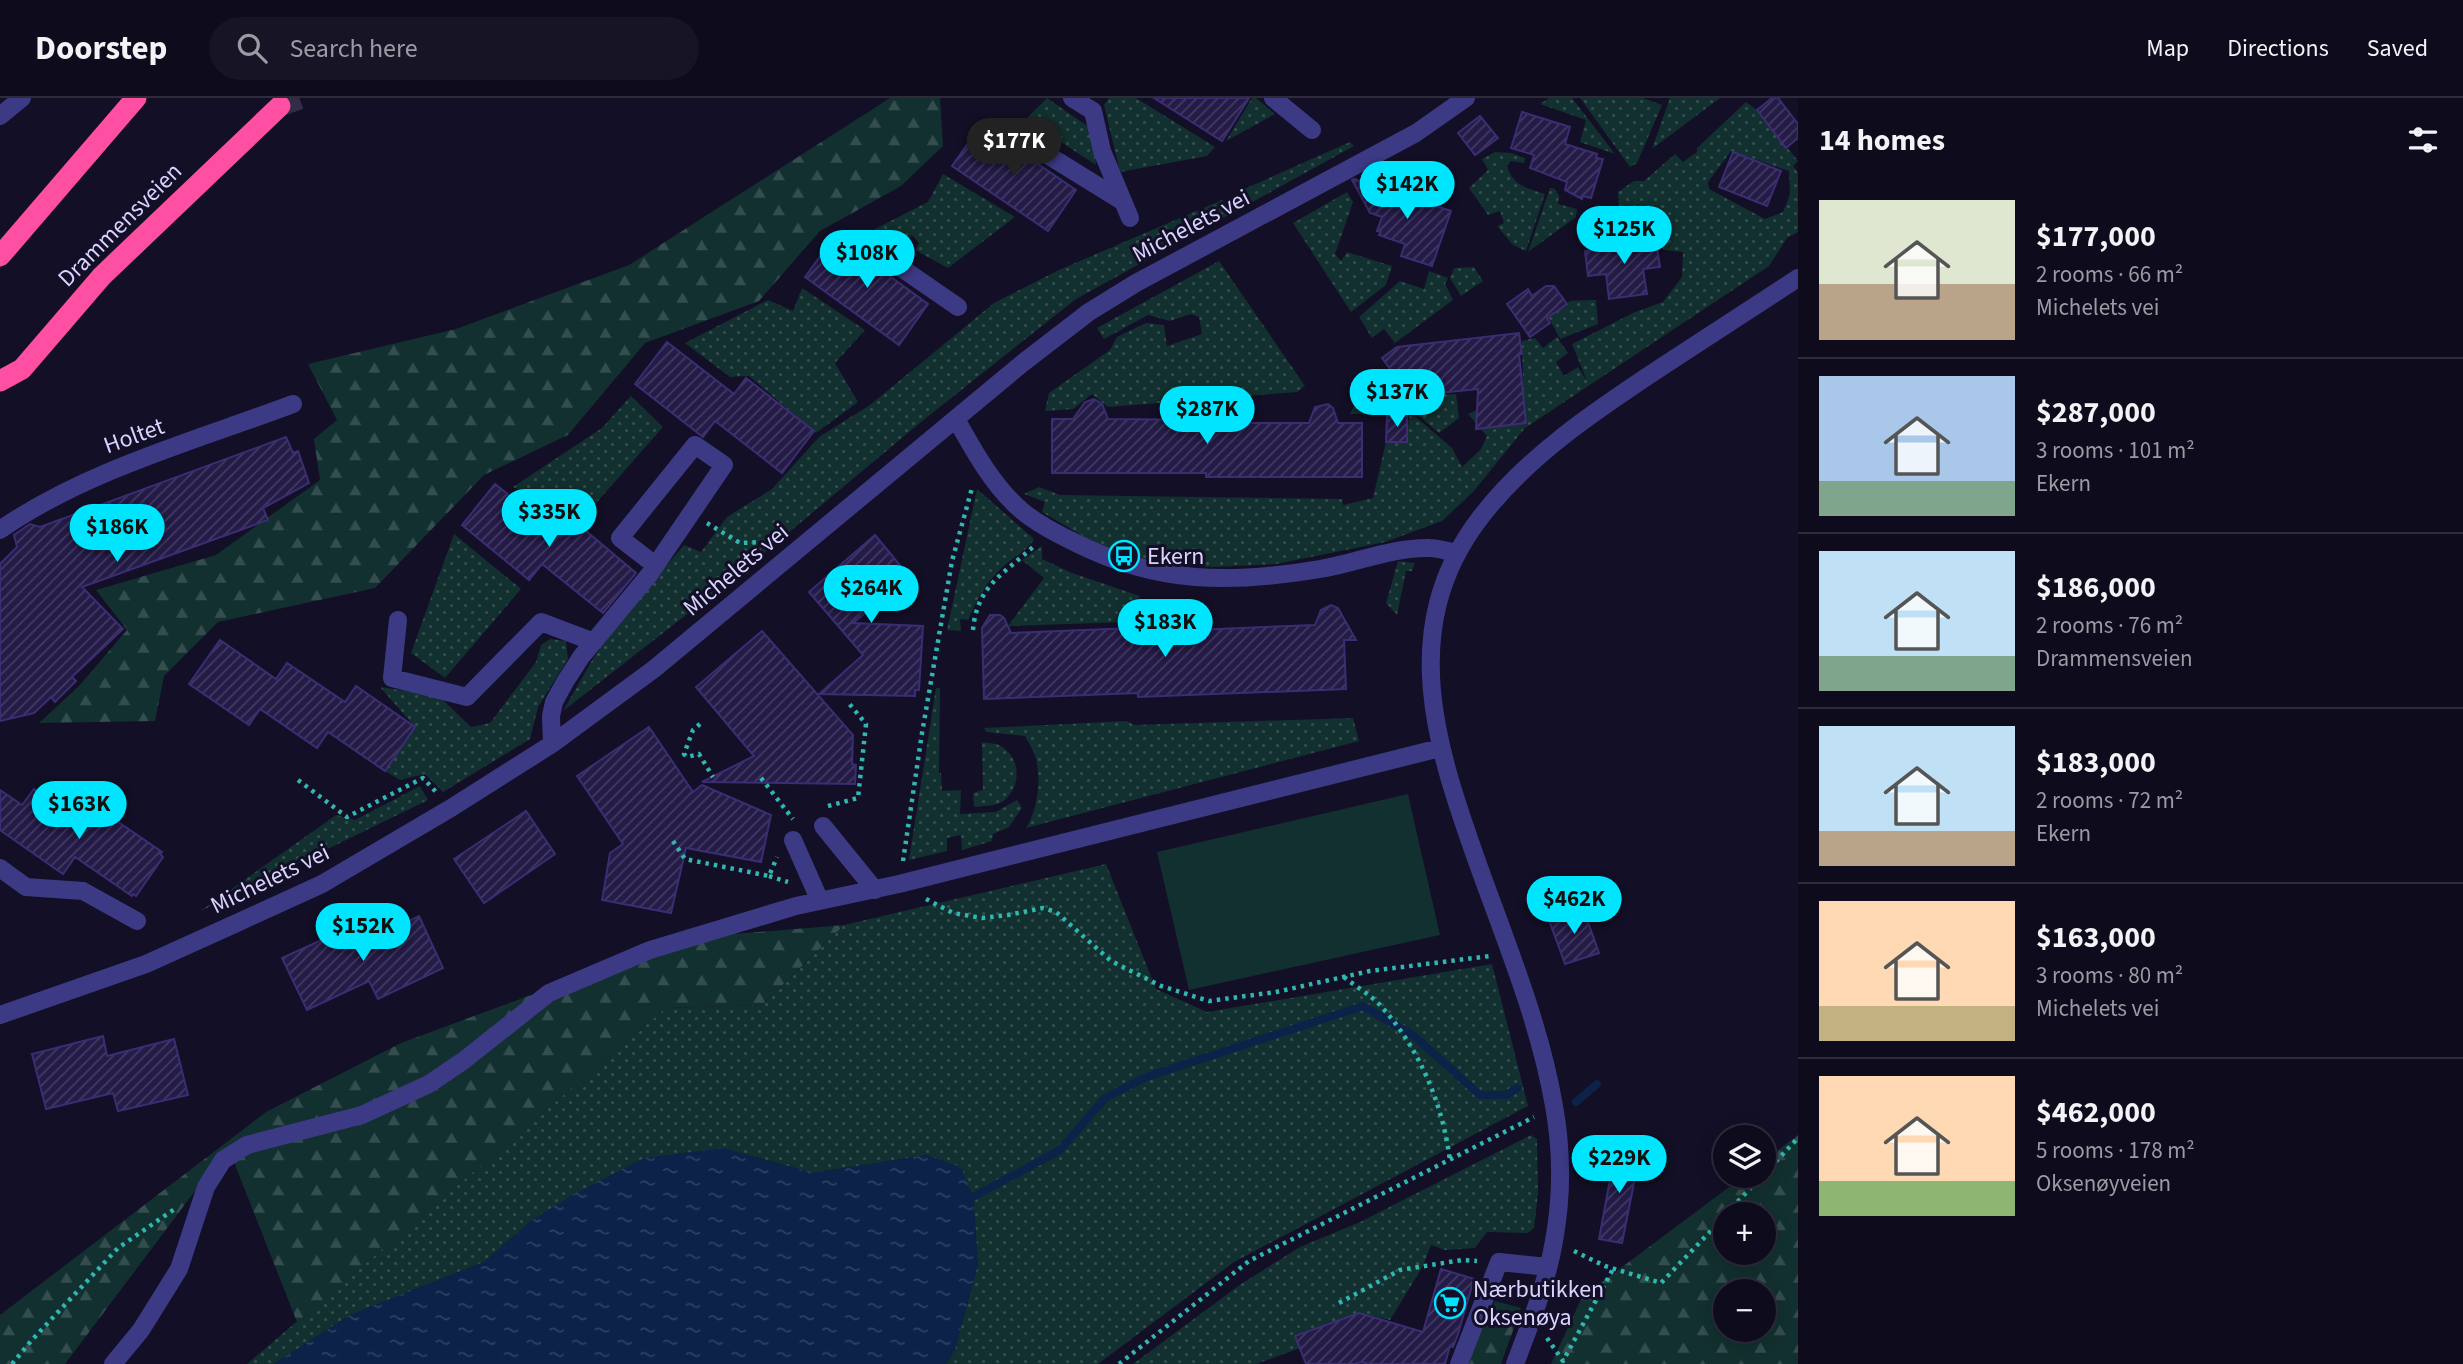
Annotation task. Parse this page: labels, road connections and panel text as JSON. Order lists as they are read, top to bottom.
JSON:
{
  "streets": {
    "highway": ["Drammensveien"],
    "street": ["Michelets vei", "Holtet"]
  },
  "places": {
    "bus stop": ["Ekern"],
    "supermarket": ["Nærbutikken Oksenøya"]
  },
  "page": {
    "header": "Doorstep",
    "search": "Search here",
    "nav": ["Map", "Directions", "Saved"],
    "heading": "14 homes",
    "price": [
      "$177K",
      "$142K",
      "$125K",
      "$108K",
      "$137K",
      "$287K",
      "$335K",
      "$186K",
      "$264K",
      "$183K",
      "$163K",
      "$462K",
      "$152K",
      "$229K"
    ],
    "list": [
      {
        "name": "$177,000",
        "note": "2 rooms · 66 m² · Michelets vei"
      },
      {
        "name": "$287,000",
        "note": "3 rooms · 101 m² · Ekern"
      },
      {
        "name": "$186,000",
        "note": "2 rooms · 76 m² · Drammensveien"
      },
      {
        "name": "$183,000",
        "note": "2 rooms · 72 m² · Ekern"
      },
      {
        "name": "$163,000",
        "note": "3 rooms · 80 m² · Michelets vei"
      },
      {
        "name": "$462,000",
        "note": "5 rooms · 178 m² · Oksenøyveien"
      }
    ],
    "map_buttons": ["+", "−"]
  }
}
